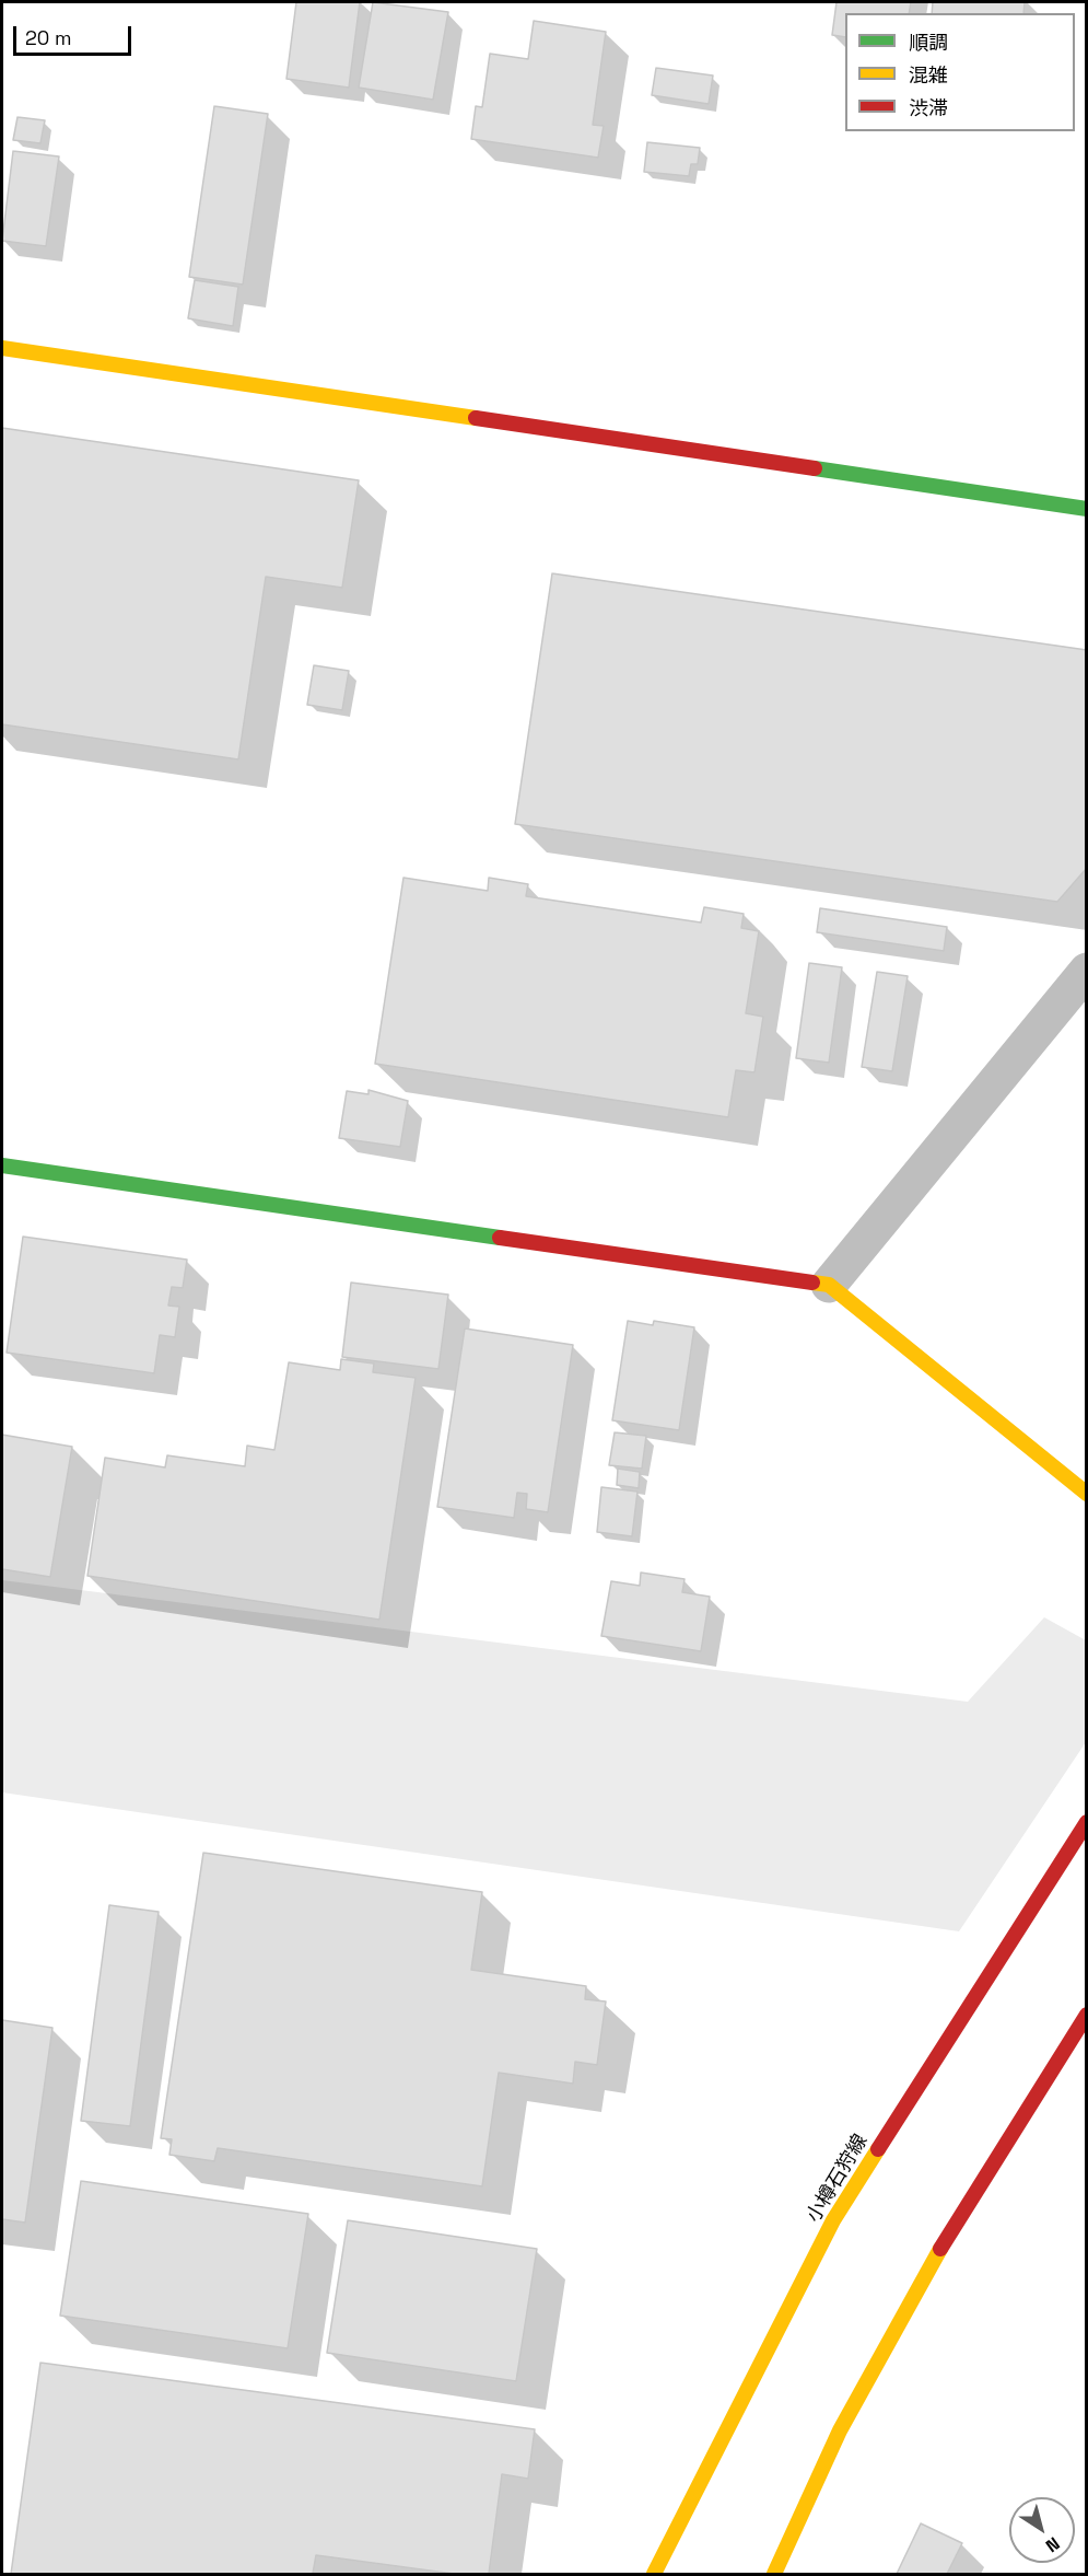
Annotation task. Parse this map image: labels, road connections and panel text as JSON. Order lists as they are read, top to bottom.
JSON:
{
  "streets": {
    "street": ["小樽石狩線"]
  },
  "legend": ["順調", "混雑", "渋滞"],
  "scale_bar": "20 m",
  "north": "bottom right"
}
